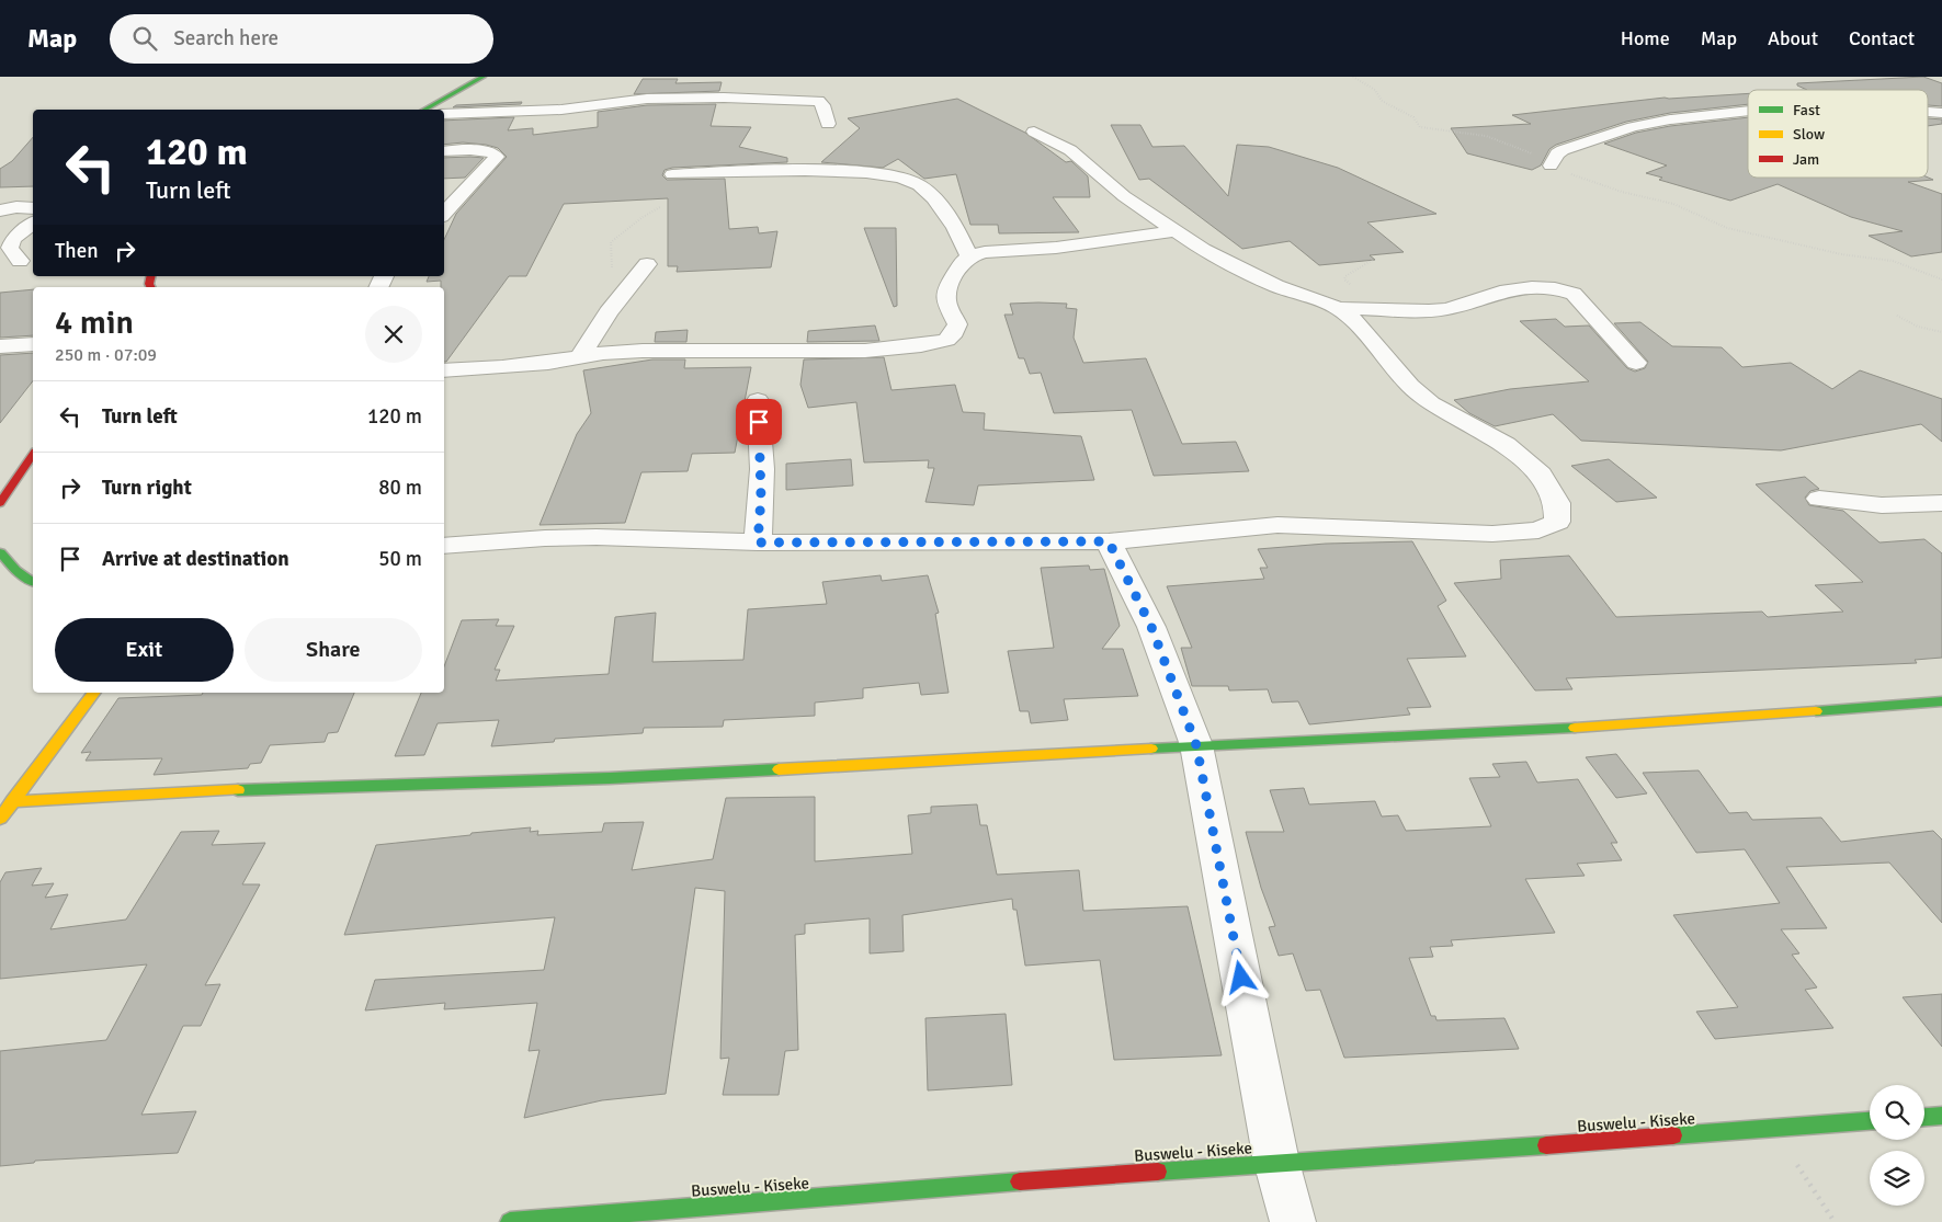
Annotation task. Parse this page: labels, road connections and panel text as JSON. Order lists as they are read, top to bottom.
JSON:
{
  "streets": {
    "street": ["Buswelu - Kiseke"]
  },
  "legend": ["Fast", "Slow", "Jam"],
  "page": {
    "header": "Map",
    "search": "Search here",
    "nav": [
      "Home",
      "Map",
      "About",
      "Contact"
    ],
    "turn": ["120 m", "Turn left"],
    "then": "Then",
    "heading": ["4 min", "250 m · 07:09"],
    "list": [
      {
        "name": "Turn left",
        "value": "120 m"
      },
      {
        "name": "Turn right",
        "value": "80 m"
      },
      {
        "name": "Arrive at destination",
        "value": "50 m"
      }
    ],
    "buttons": ["Exit", "Share"]
  }
}
